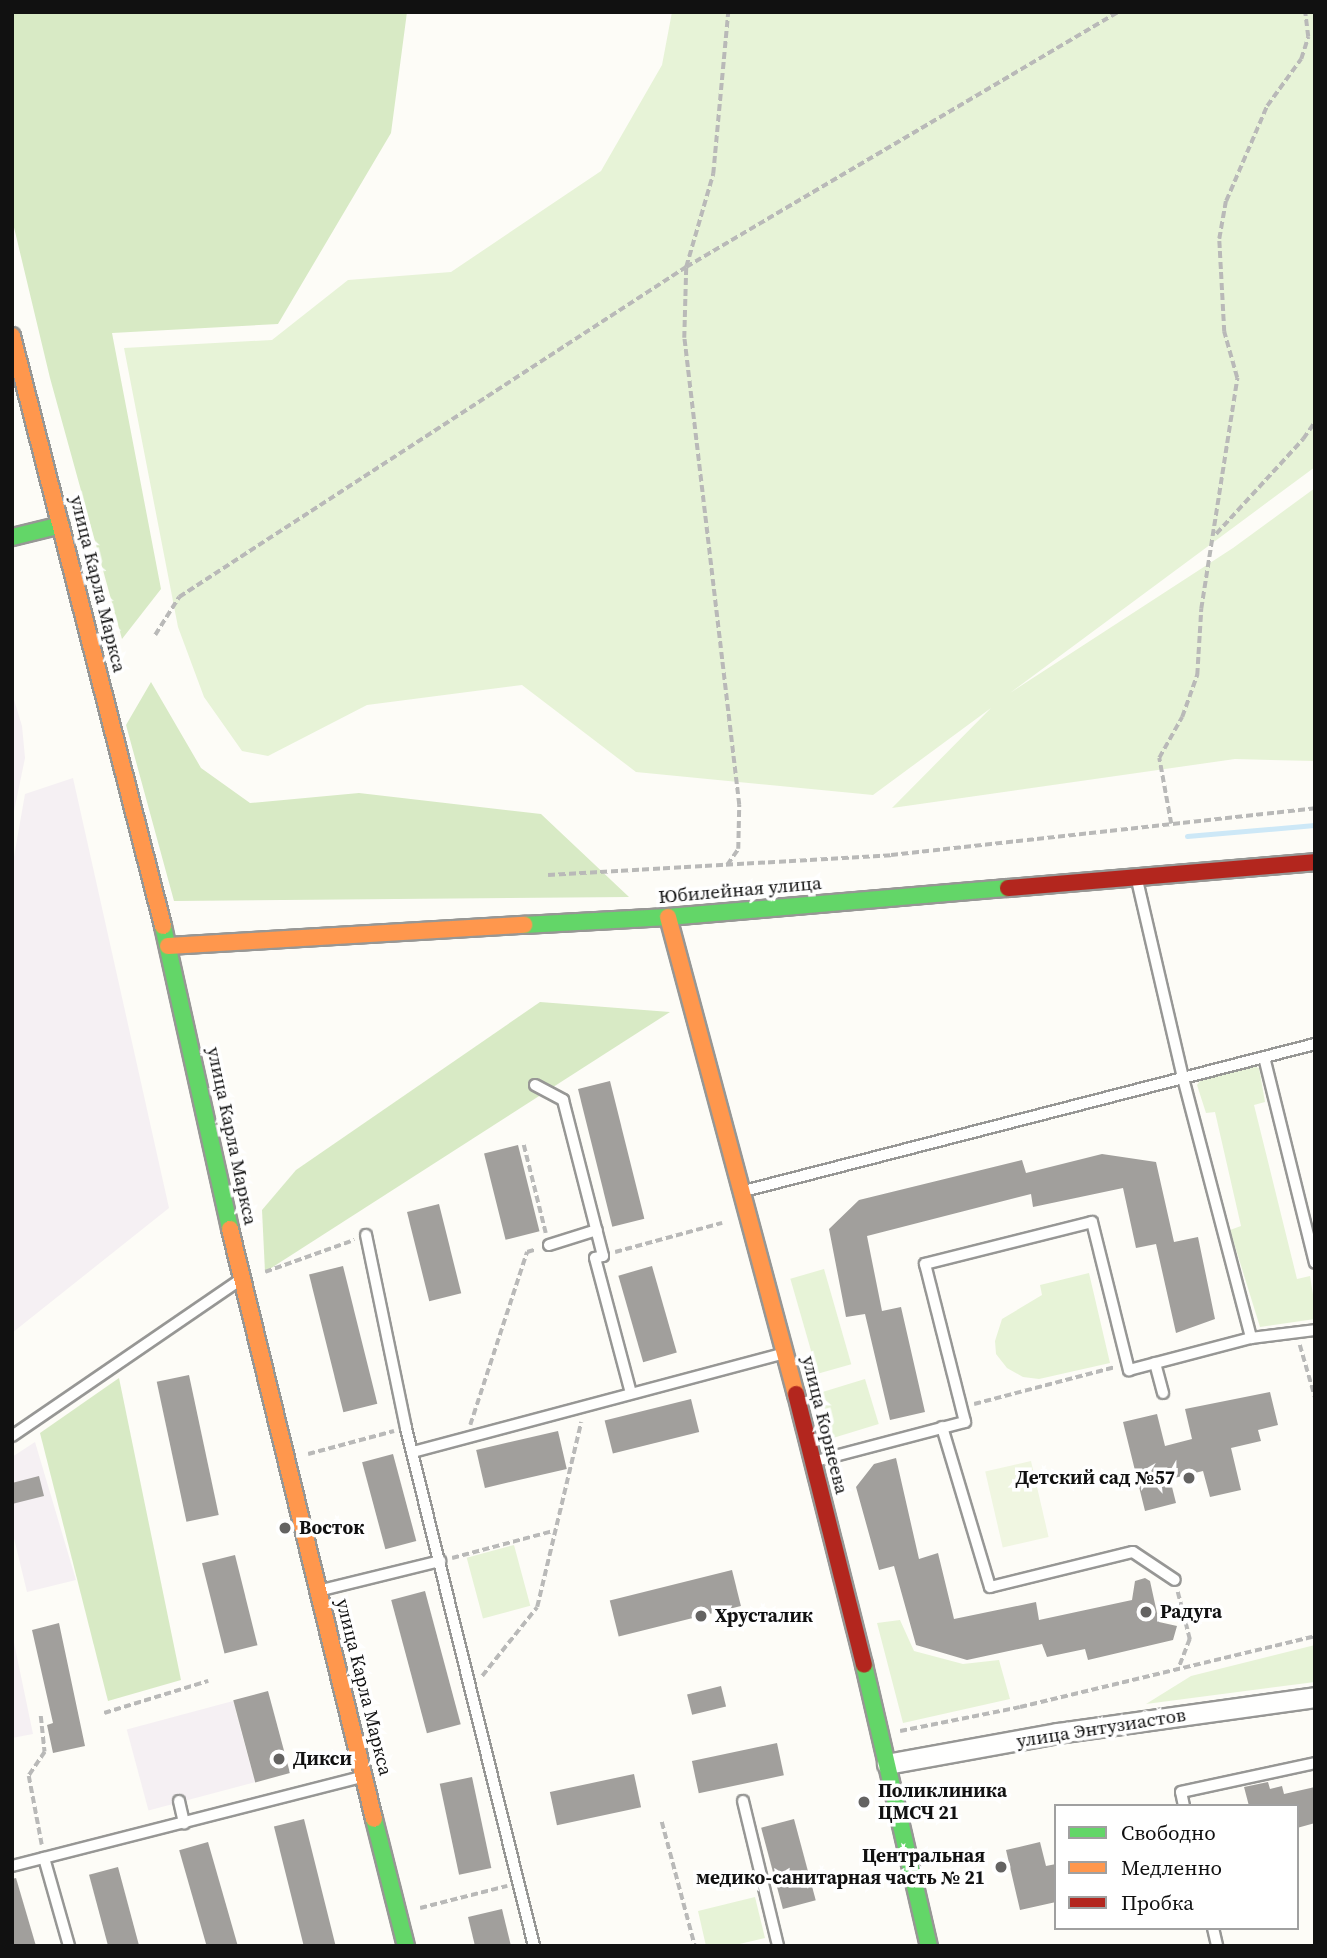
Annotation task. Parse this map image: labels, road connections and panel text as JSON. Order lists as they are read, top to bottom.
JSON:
{
  "streets": {
    "street": [
      "улица Карла Маркса",
      "Юбилейная улица",
      "улица Корнеева",
      "улица Энтузиастов"
    ]
  },
  "crossings": [
    ["улица Карла Маркса", "Юбилейная улица"],
    ["Юбилейная улица", "улица Корнеева"],
    ["улица Корнеева", "улица Энтузиастов"]
  ],
  "places": [
    "Детский сад №57",
    "Восток",
    "Радуга",
    "Хрусталик",
    "Дикси",
    "Поликлиника ЦМСЧ 21",
    "Центральная медико-санитарная часть № 21"
  ],
  "legend": ["Свободно", "Медленно", "Пробка"]
}
